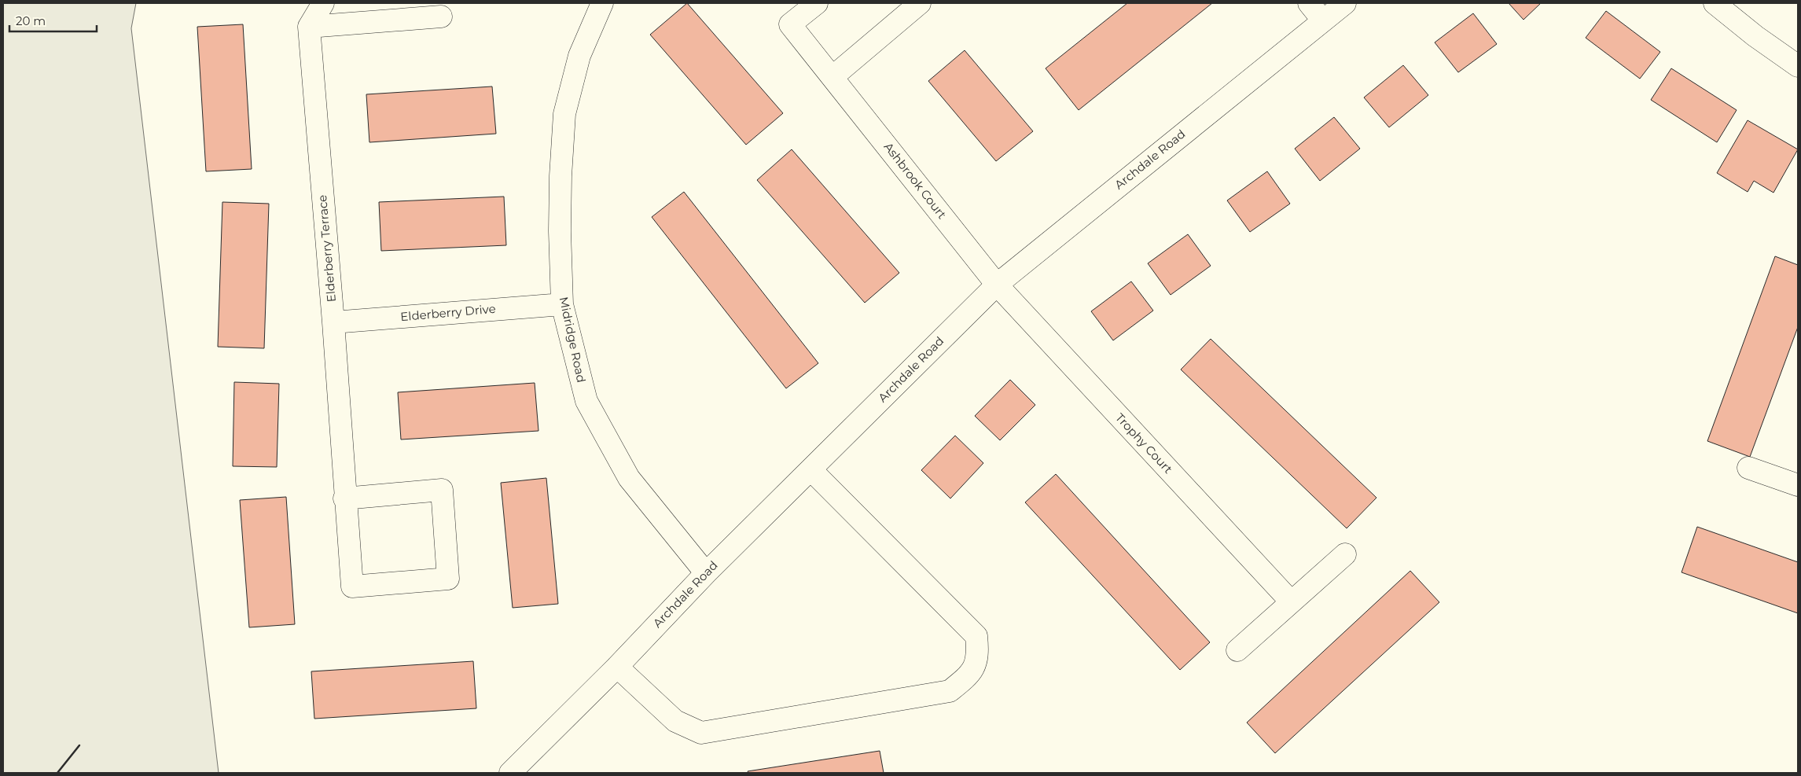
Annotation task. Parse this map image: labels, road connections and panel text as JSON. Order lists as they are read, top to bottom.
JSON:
{
  "streets": {
    "street": [
      "Archdale Road",
      "Ashbrook Court",
      "Elderberry Terrace",
      "Elderberry Drive",
      "Midridge Road",
      "Trophy Court"
    ]
  },
  "crossings": [
    ["Archdale Road", "Ashbrook Court"],
    ["Archdale Road", "Midridge Road"],
    ["Archdale Road", "Trophy Court"],
    ["Ashbrook Court", "Trophy Court"],
    ["Elderberry Terrace", "Elderberry Drive"],
    ["Elderberry Drive", "Midridge Road"]
  ],
  "scale_bar": "20 m"
}
